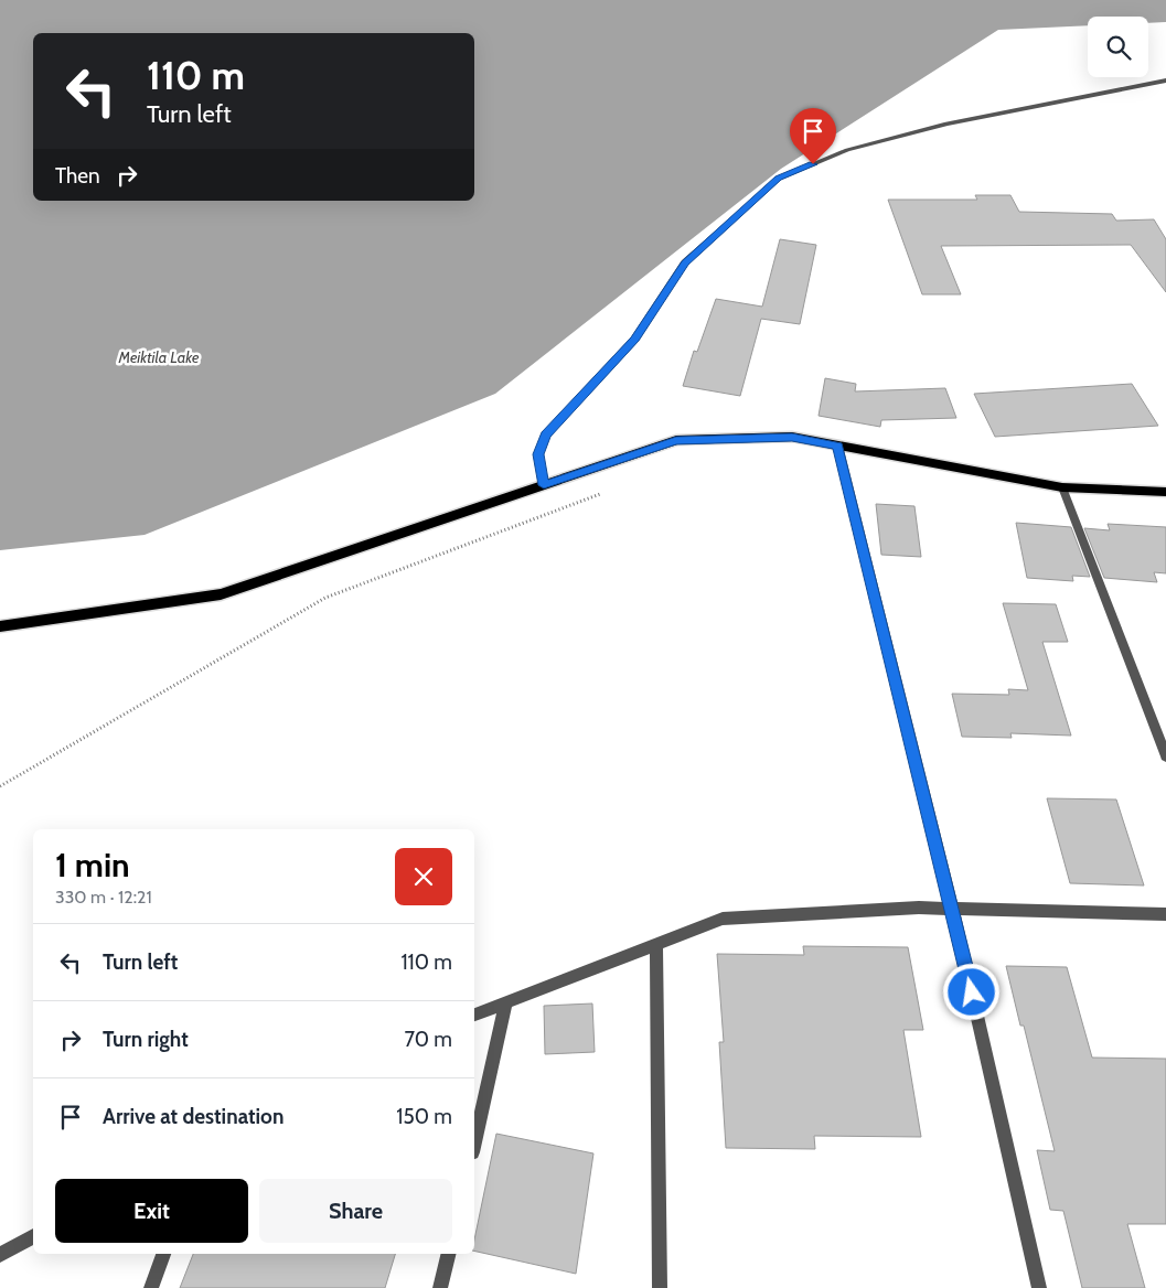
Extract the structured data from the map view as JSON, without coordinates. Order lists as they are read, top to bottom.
{
  "water": ["Meiktila Lake"],
  "page": {
    "turn": ["110 m", "Turn left"],
    "then": "Then",
    "heading": ["1 min", "330 m · 12:21"],
    "list": [
      {
        "name": "Turn left",
        "value": "110 m"
      },
      {
        "name": "Turn right",
        "value": "70 m"
      },
      {
        "name": "Arrive at destination",
        "value": "150 m"
      }
    ],
    "buttons": ["Exit", "Share"]
  }
}
